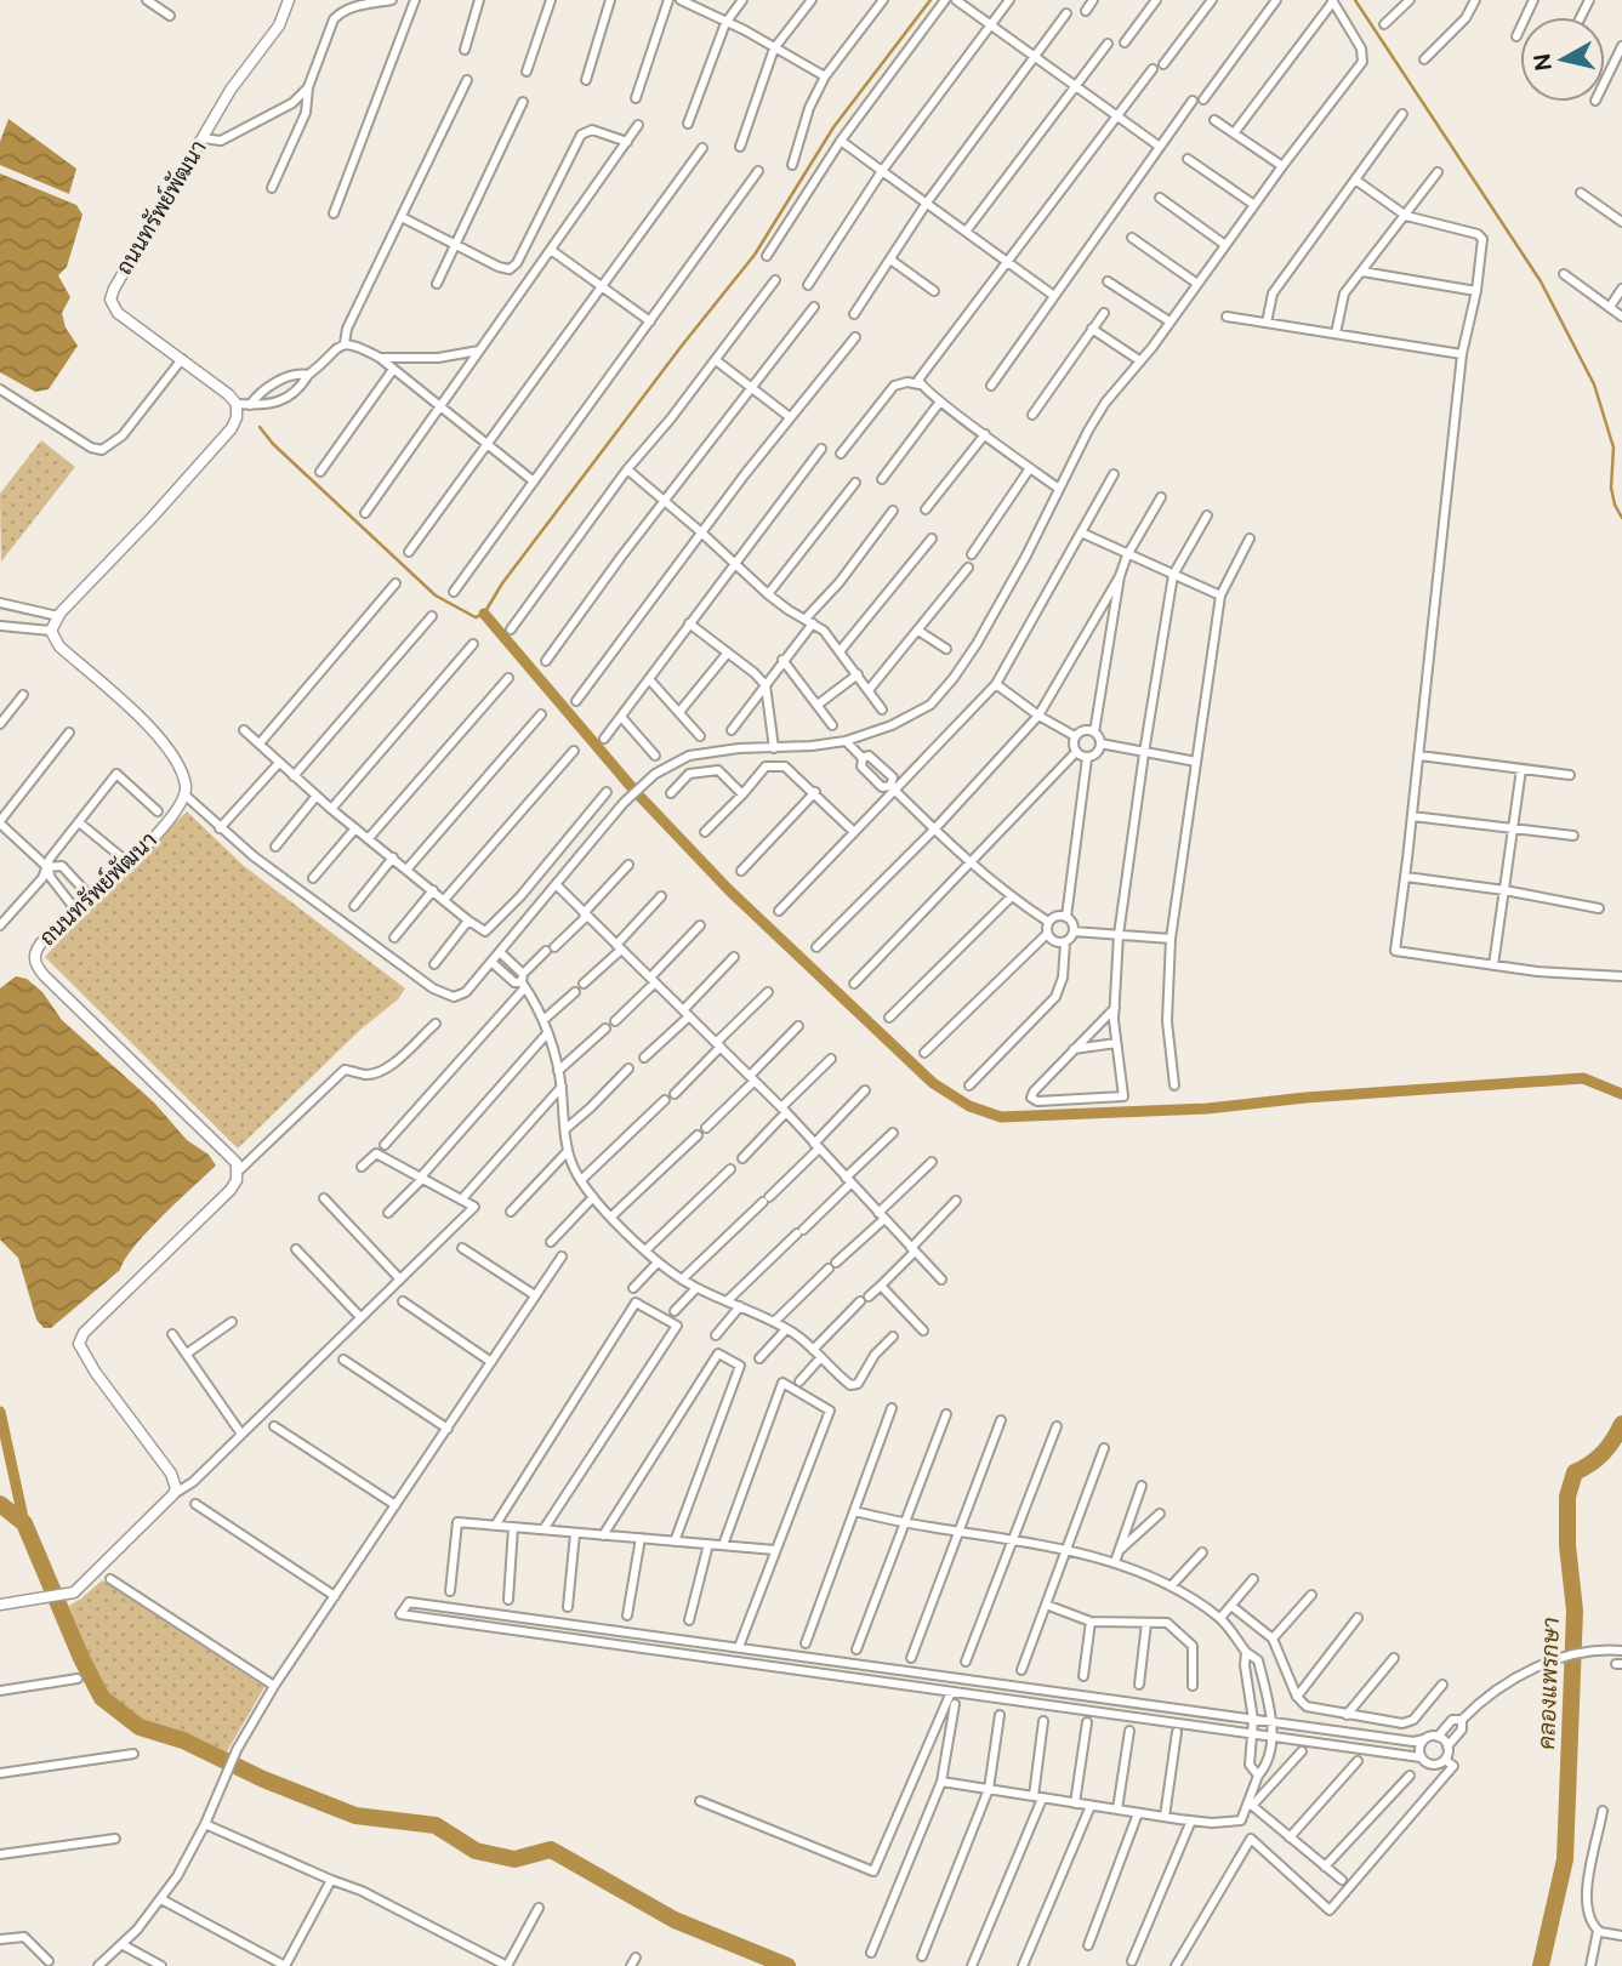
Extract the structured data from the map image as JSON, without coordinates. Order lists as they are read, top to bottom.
{
  "streets": {
    "street": ["ถนนทรัพย์พัฒนา"]
  },
  "water": ["คลองแพรกษา"],
  "north": "left"
}
